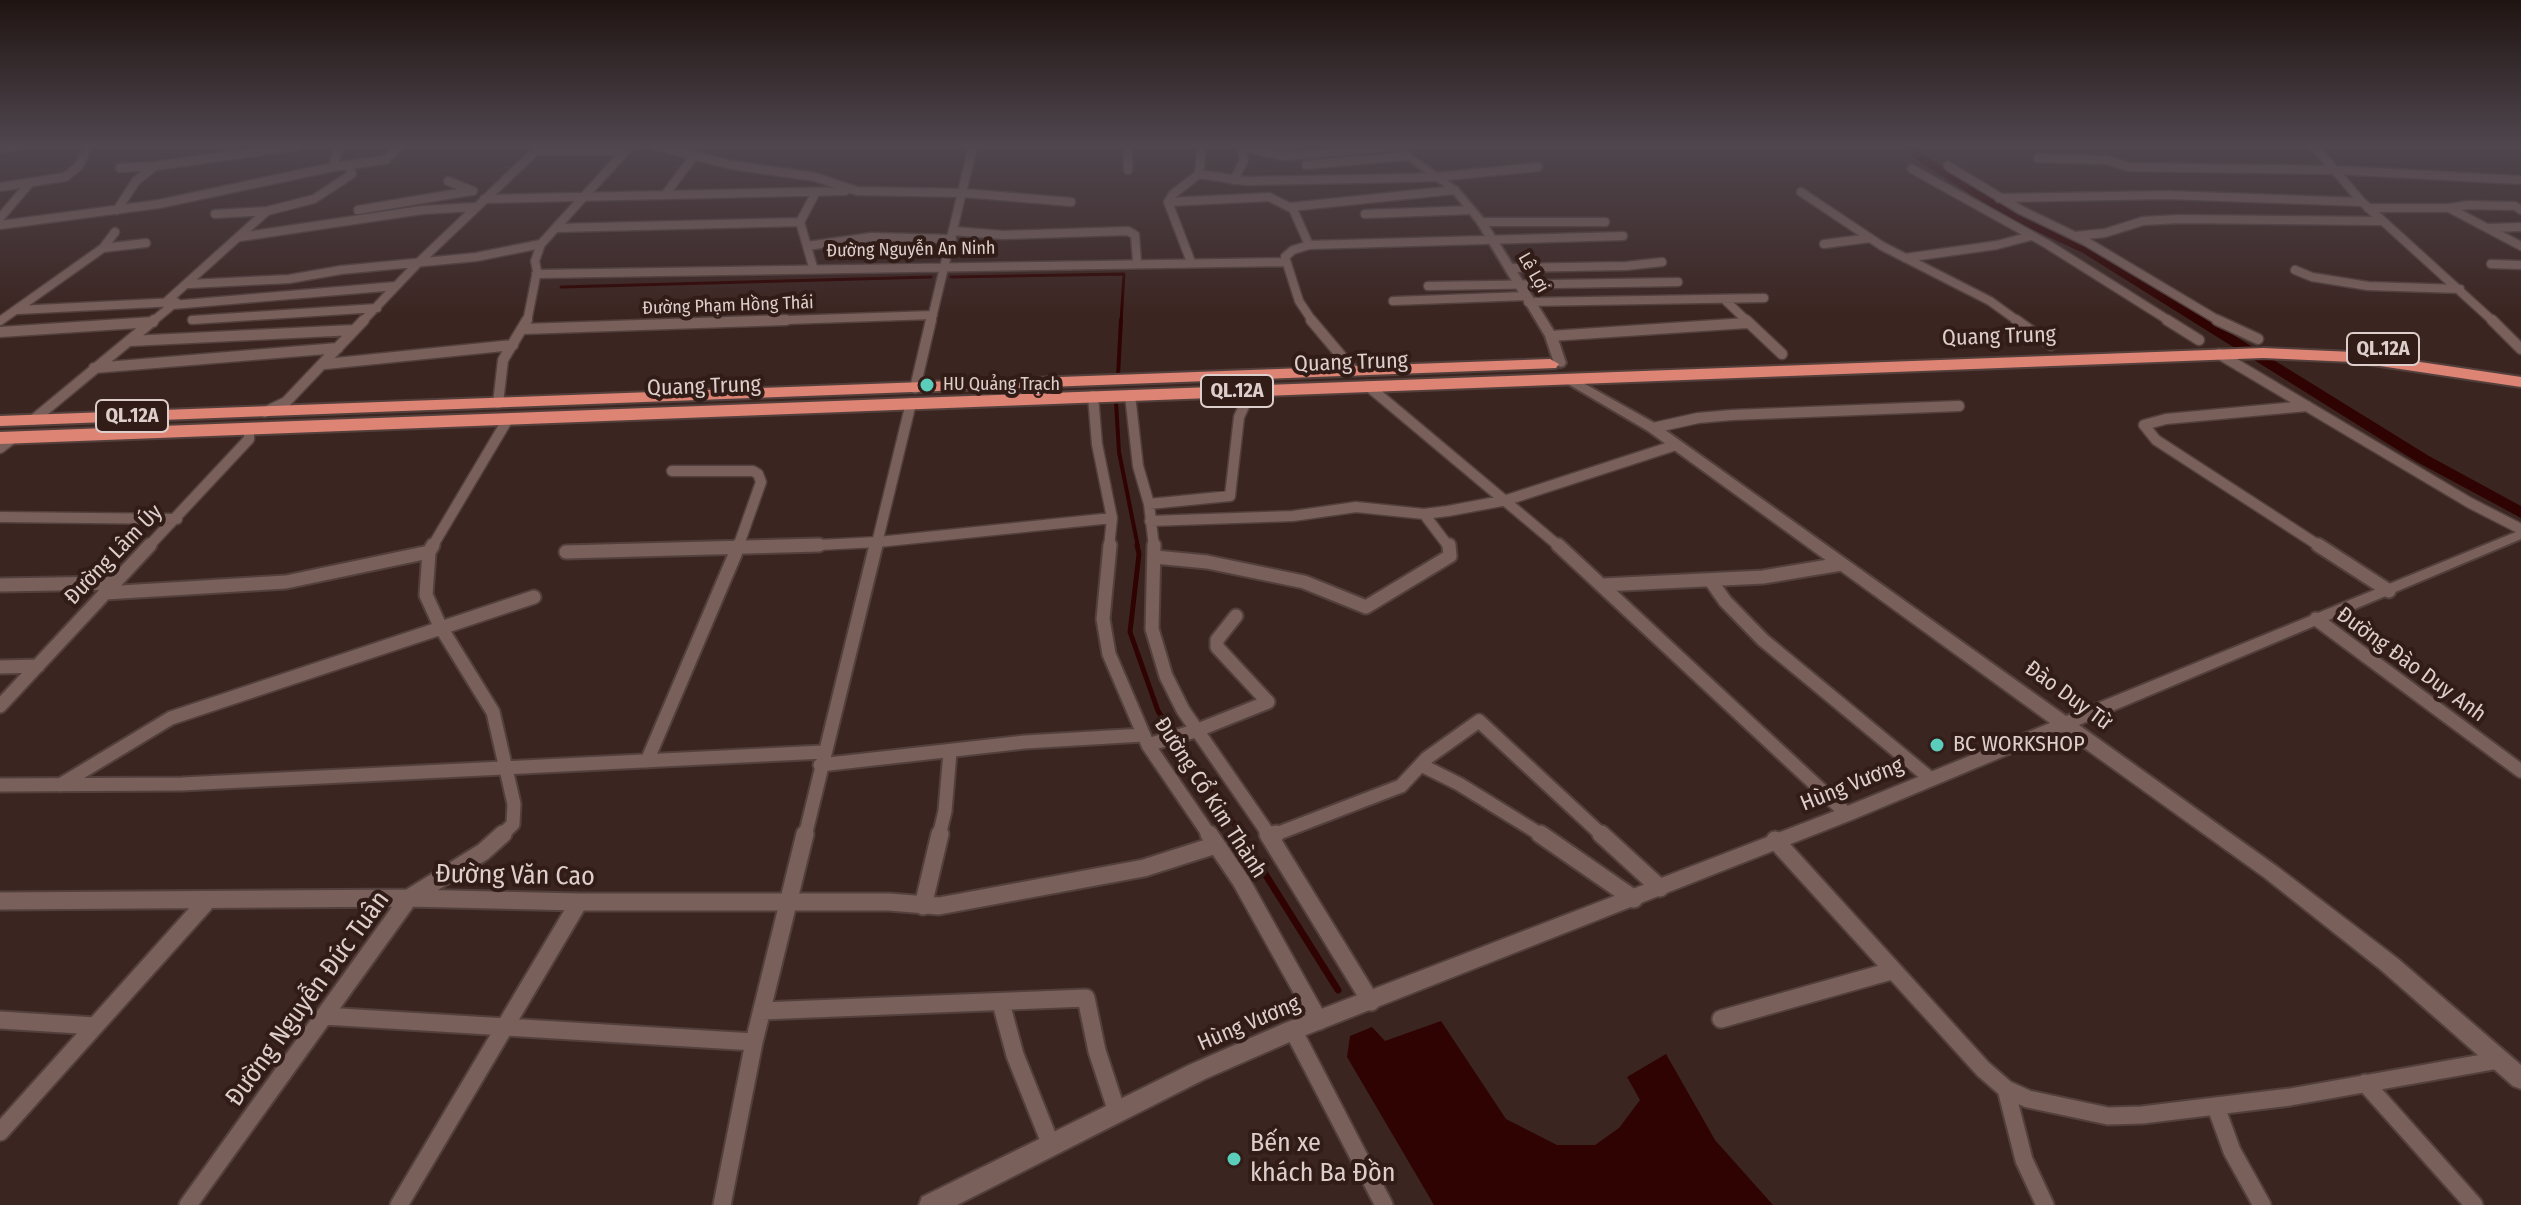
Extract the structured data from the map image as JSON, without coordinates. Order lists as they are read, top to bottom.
{
  "streets": {
    "highway": ["Quang Trung", "QL.12A"],
    "street": [
      "Đường Nguyễn An Ninh",
      "Lê Lợi",
      "Đường Phạm Hồng Thái",
      "Đường Lâm Úy",
      "Đường Đào Duy Anh",
      "Đào Duy Từ",
      "Hùng Vương",
      "Đường Cổ Kim Thành",
      "Đường Văn Cao",
      "Đường Nguyễn Đức Tuân"
    ]
  },
  "crossings": [
    ["Lê Lợi", "Quang Trung"],
    ["Lê Lợi", "Đào Duy Từ"],
    ["Quang Trung", "QL.12A"],
    ["Quang Trung", "Đường Lâm Úy"],
    ["Quang Trung", "Đào Duy Từ"],
    ["Quang Trung", "Đường Cổ Kim Thành"],
    ["Quang Trung", "Đường Nguyễn Đức Tuân"],
    ["Đường Đào Duy Anh", "Hùng Vương"],
    ["Đào Duy Từ", "Hùng Vương"],
    ["Hùng Vương", "Đường Cổ Kim Thành"],
    ["Đường Cổ Kim Thành", "Đường Văn Cao"],
    ["Đường Văn Cao", "Đường Nguyễn Đức Tuân"]
  ],
  "places": ["HU Quảng Trạch", "BC WORKSHOP", "Bến xe khách Ba Đồn"]
}
